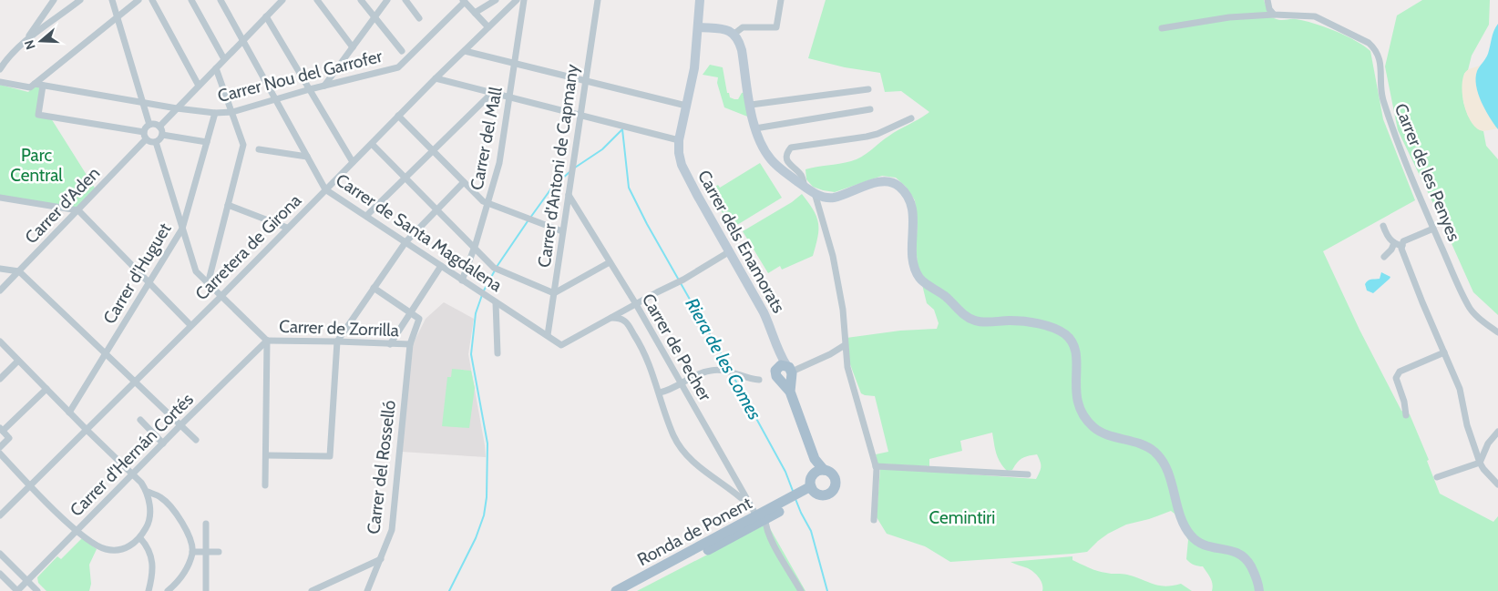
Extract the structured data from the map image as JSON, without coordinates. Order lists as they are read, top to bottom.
{
  "streets": {
    "main road": ["Carrer dels Enamorats", "Ronda de Ponent"],
    "street": [
      "Carrer Nou del Garrofer",
      "Carrer del Mall",
      "Carrer d'Antoni de Capmany",
      "Carrer de les Penyes",
      "Carrer d'Aden",
      "Carrer de Santa Magdalena",
      "Carretera de Girona",
      "Carrer d'Huguet",
      "Carrer de Zorrilla",
      "Carrer de Pecher",
      "Carrer d'Hernán Cortés",
      "Carrer del Rosselló"
    ]
  },
  "crossings": [
    ["Carrer Nou del Garrofer", "Carrer de Santa Magdalena"],
    ["Carrer Nou del Garrofer", "Carrer d'Huguet"],
    ["Carrer del Mall", "Carrer de Santa Magdalena"],
    ["Carrer d'Antoni de Capmany", "Carrer de Santa Magdalena"],
    ["Carrer d'Antoni de Capmany", "Carrer de Pecher"],
    ["Carrer de Santa Magdalena", "Carretera de Girona"],
    ["Carrer de Zorrilla", "Carrer d'Hernán Cortés"],
    ["Carrer de Zorrilla", "Carrer del Rosselló"],
    ["Carrer de Pecher", "Ronda de Ponent"]
  ],
  "water": ["Riera de les Comes"],
  "parks": ["Parc Central", "Cemintiri"],
  "north": "left"
}
